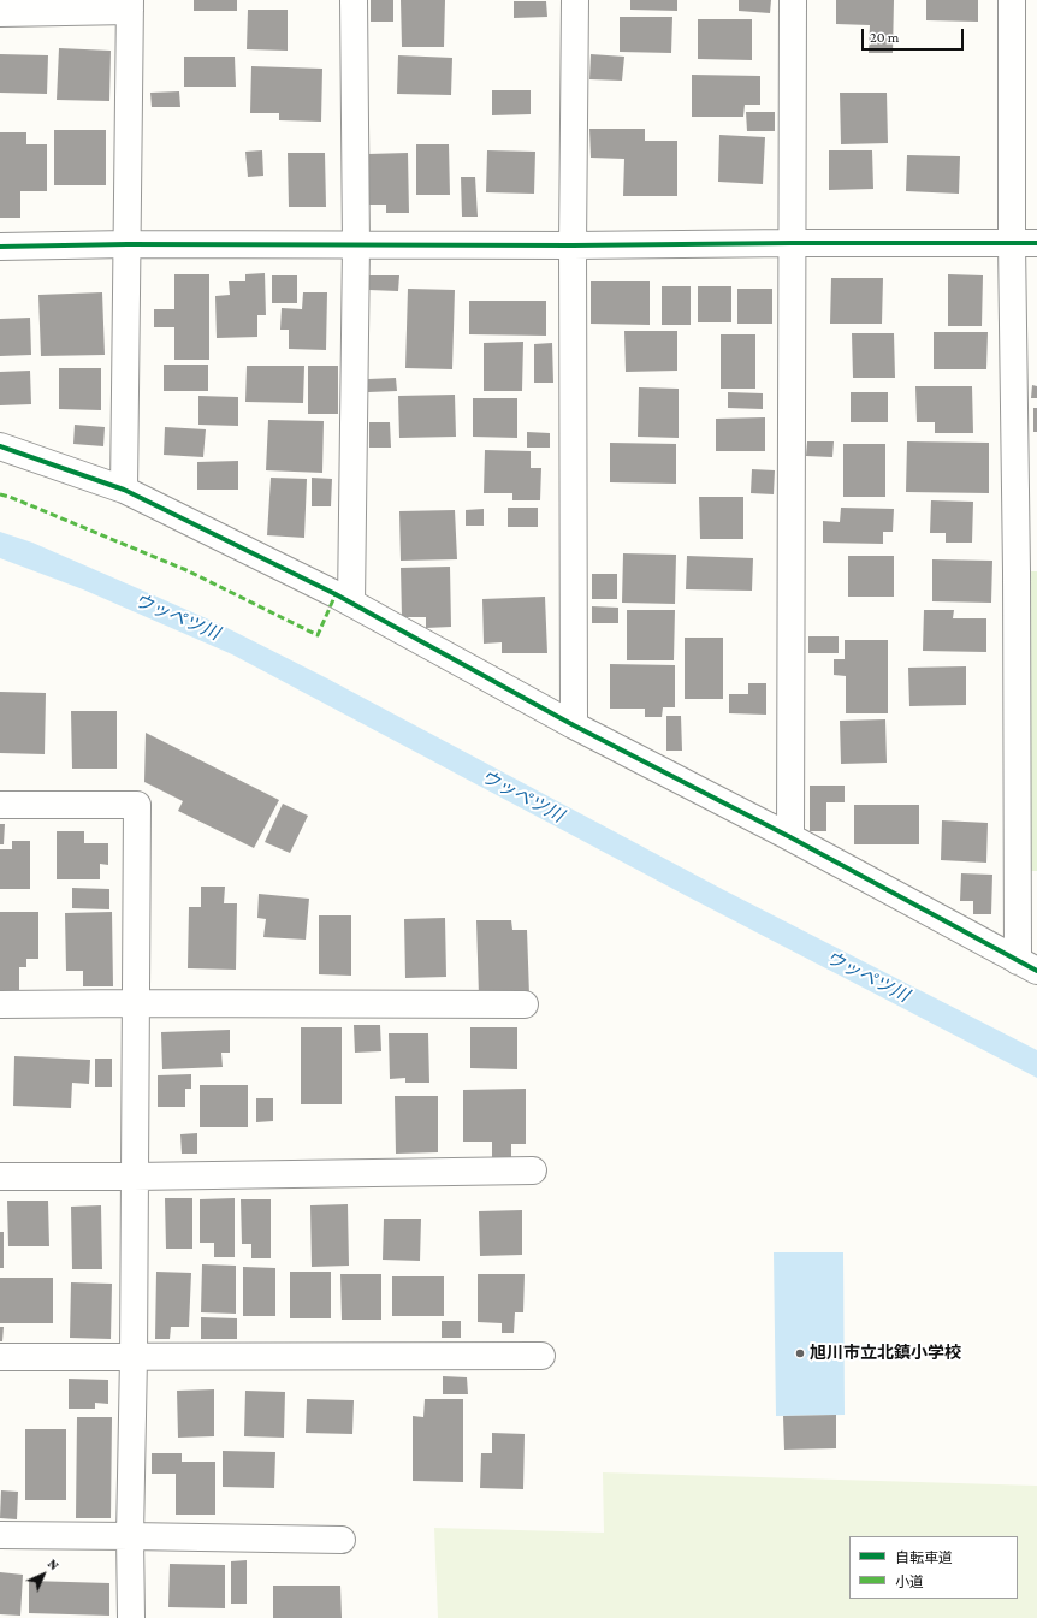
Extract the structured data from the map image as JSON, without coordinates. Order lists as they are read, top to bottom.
{
  "water": ["ウッペツ川"],
  "places": ["旭川市立北鎮小学校"],
  "legend": ["自転車道", "小道"],
  "scale_bar": "20 m",
  "north": "top right"
}
